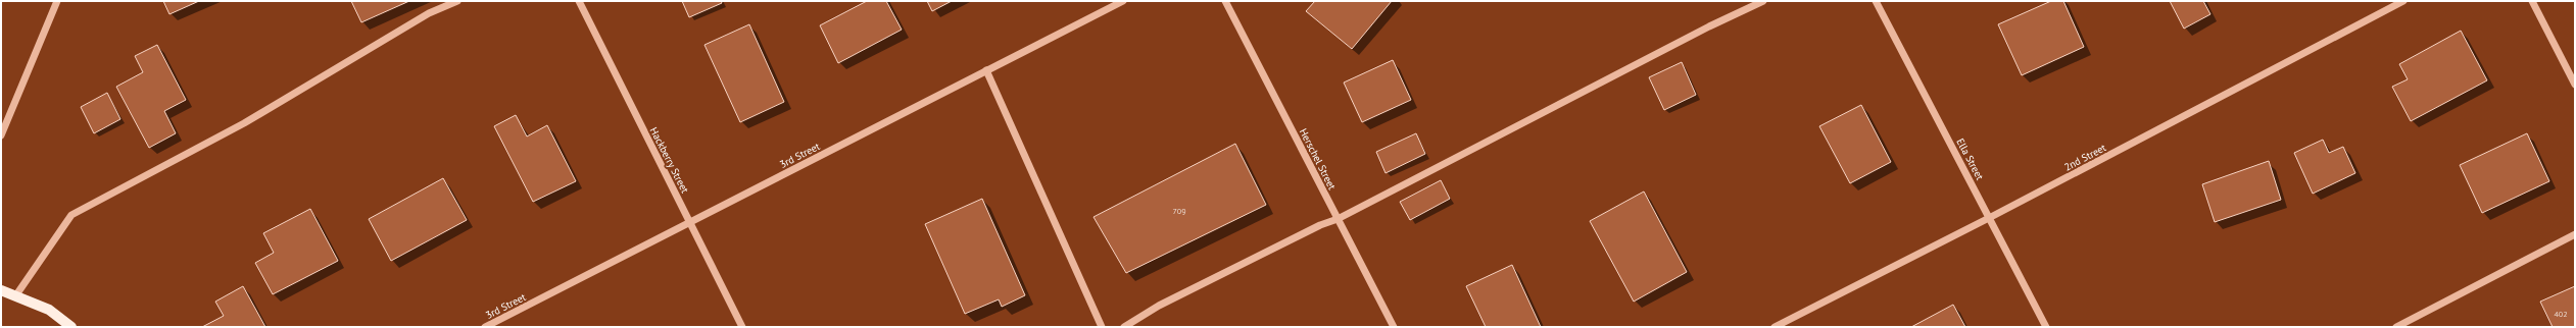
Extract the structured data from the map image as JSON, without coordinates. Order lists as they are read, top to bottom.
{
  "streets": {
    "street": [
      "3rd Street",
      "2nd Street",
      "Herschel Street",
      "Ella Street",
      "Hackberry Street"
    ]
  },
  "crossings": [
    ["3rd Street", "Hackberry Street"],
    ["2nd Street", "Ella Street"]
  ],
  "house_numbers": ["709", "402"]
}
